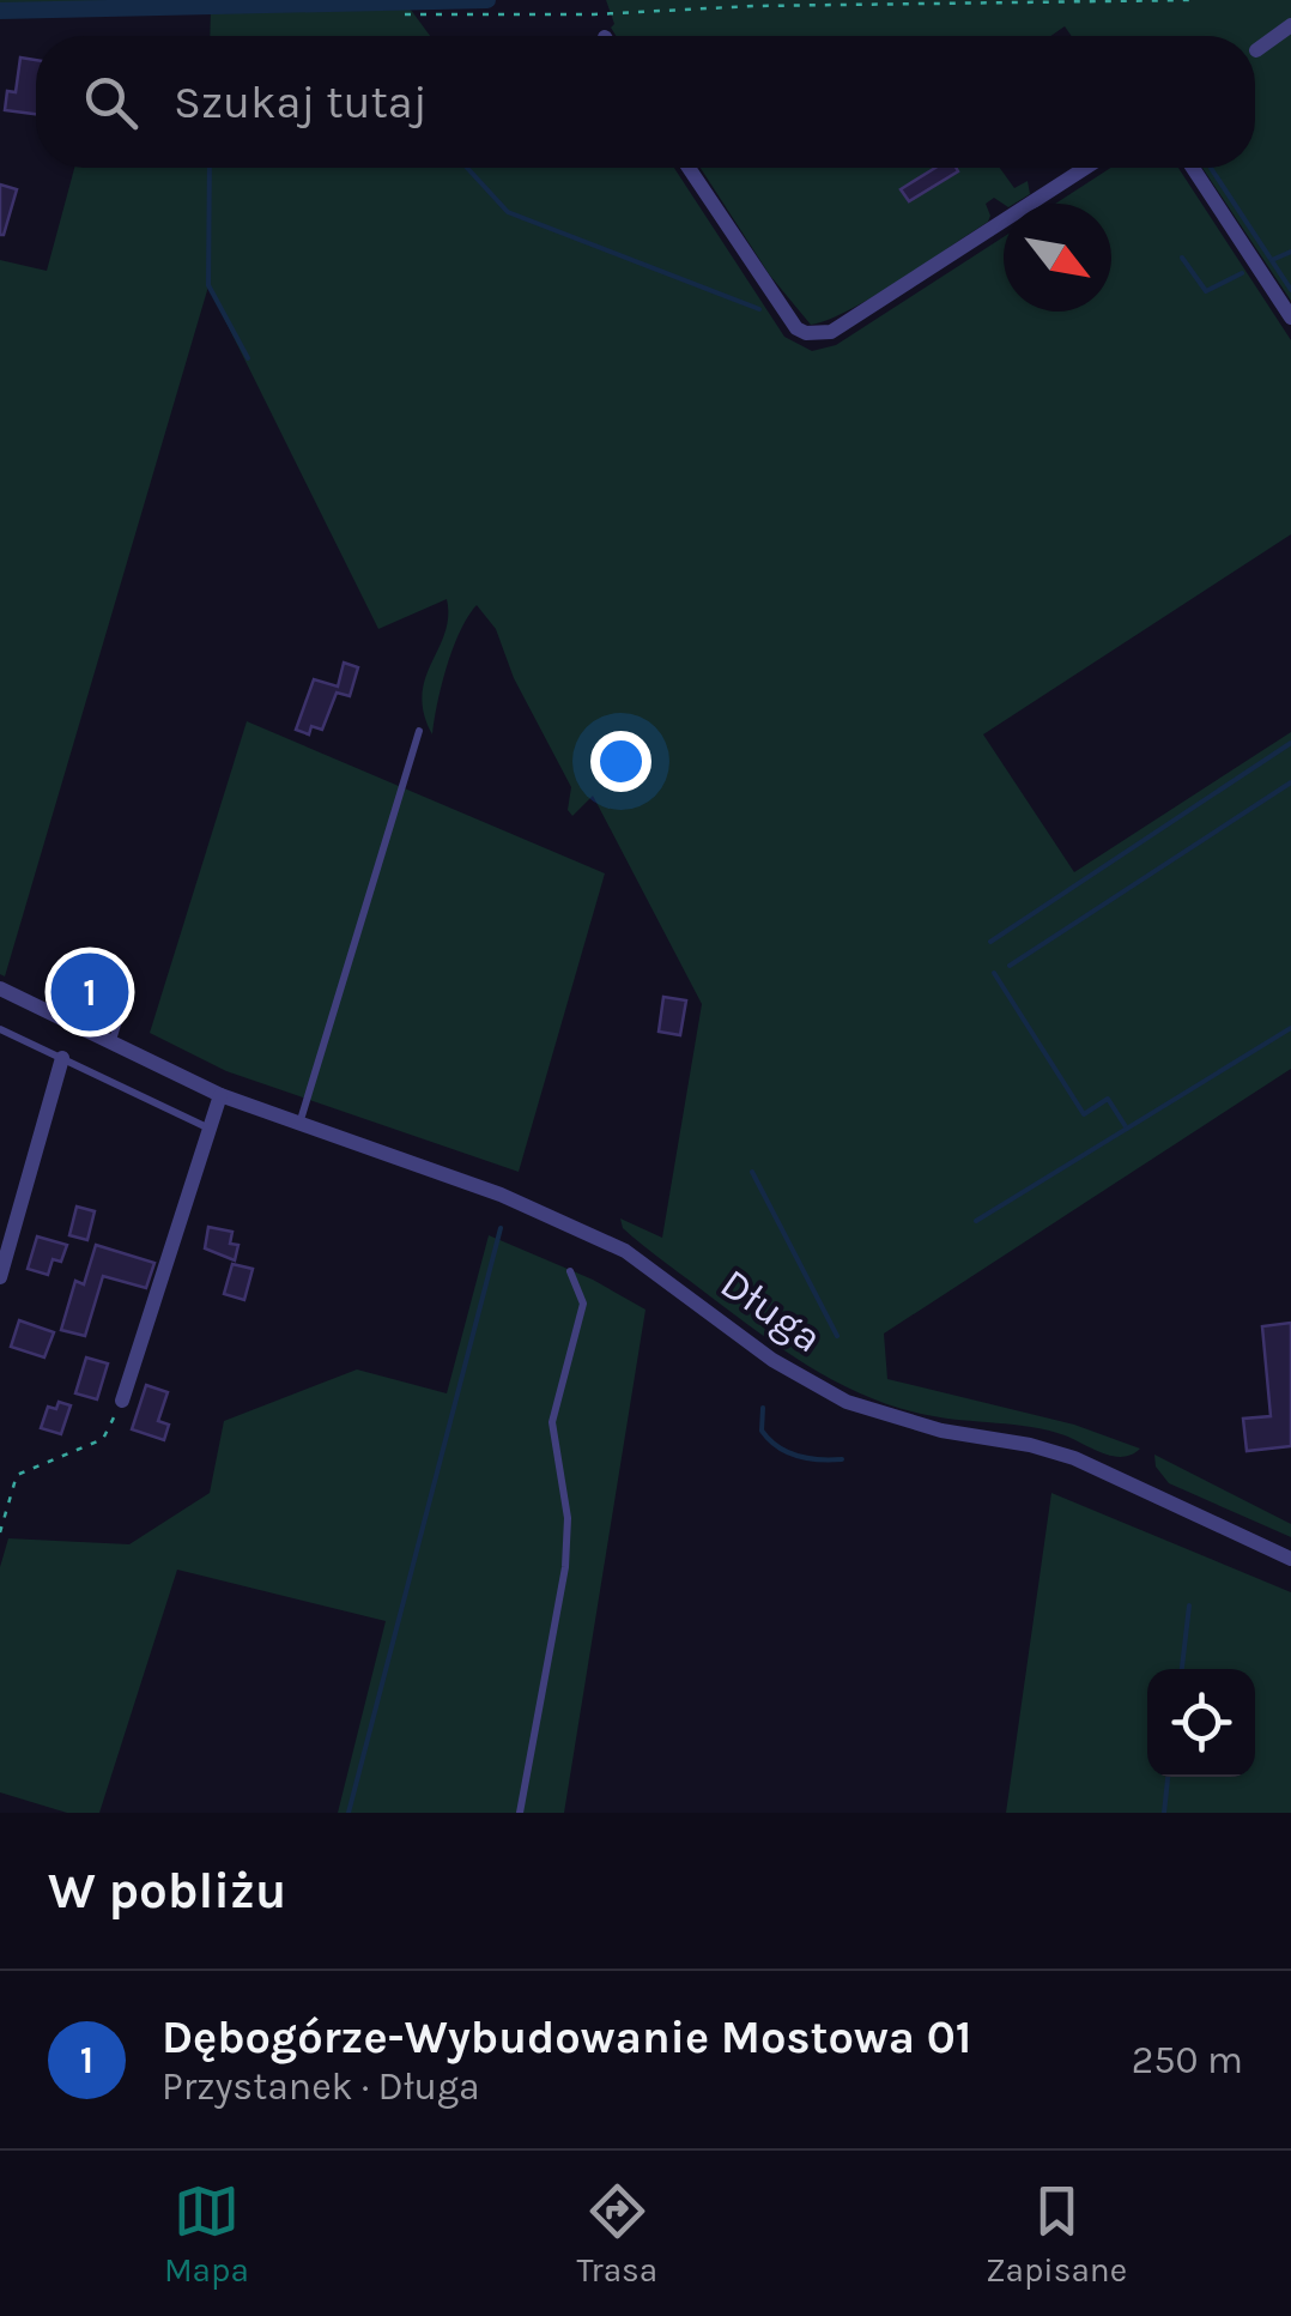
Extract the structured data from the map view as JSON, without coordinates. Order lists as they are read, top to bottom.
{
  "streets": {
    "street": ["Długa"]
  },
  "north": "bottom right",
  "page": {
    "search": "Szukaj tutaj",
    "pins": "1",
    "heading": "W pobliżu",
    "list": [
      {
        "mark": "1",
        "name": "Dębogórze-Wybudowanie Mostowa 01",
        "note": "Przystanek · Długa",
        "value": "250 m"
      }
    ],
    "nav": ["Mapa", "Trasa", "Zapisane"]
  }
}
